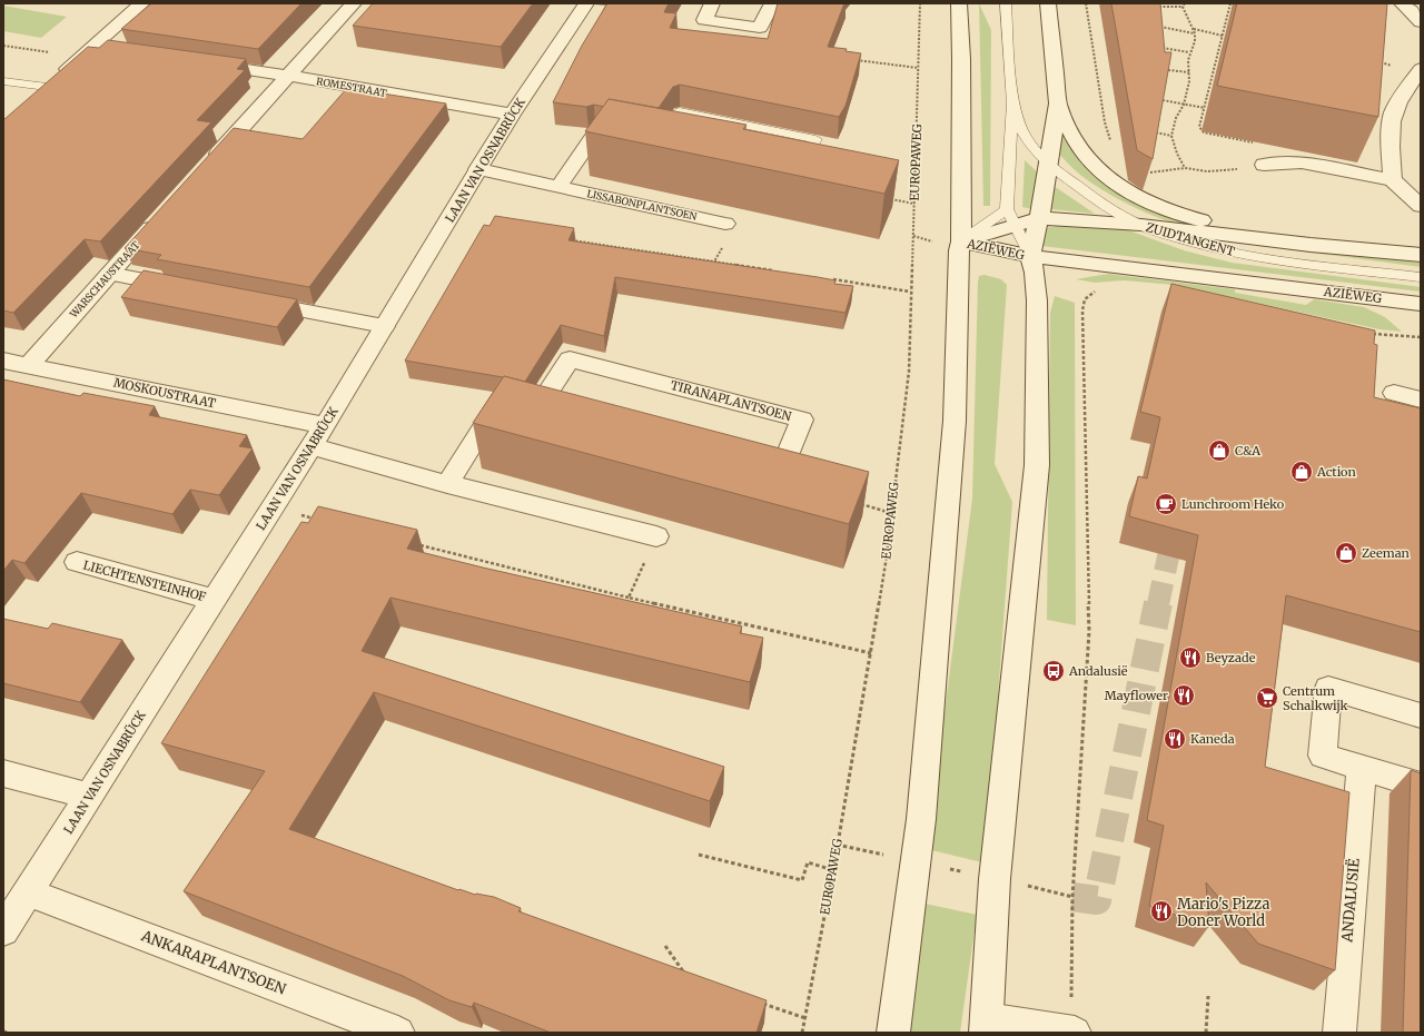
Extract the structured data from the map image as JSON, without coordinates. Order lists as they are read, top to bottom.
{
  "streets": {
    "street": [
      "ROMESTRAAT",
      "LAAN VAN OSNABRÜCK",
      "LISSABONPLANTSOEN",
      "AZIËWEG",
      "WARSCHAUSTRAAT",
      "MOSKOUSTRAAT",
      "TIRANAPLANTSOEN",
      "LIECHTENSTEINHOF",
      "ANDALUSIË",
      "ANKARAPLANTSOEN"
    ],
    "lane": ["ZUIDTANGENT"],
    "path": ["EUROPAWEG"]
  },
  "crossings": [
    ["ROMESTRAAT", "LAAN VAN OSNABRÜCK"],
    ["LAAN VAN OSNABRÜCK", "LISSABONPLANTSOEN"],
    ["LAAN VAN OSNABRÜCK", "MOSKOUSTRAAT"],
    ["LAAN VAN OSNABRÜCK", "LIECHTENSTEINHOF"],
    ["LAAN VAN OSNABRÜCK", "ANKARAPLANTSOEN"],
    ["ZUIDTANGENT", "AZIËWEG"],
    ["WARSCHAUSTRAAT", "MOSKOUSTRAAT"]
  ],
  "places": {
    "shop": ["C&A", "Action", "Zeeman"],
    "cafe": ["Lunchroom Heko"],
    "restaurant": [
      "Beyzade",
      "Mayflower",
      "Kaneda",
      "Mario's Pizza Doner World"
    ],
    "bus stop": ["Andalusië"],
    "supermarket": ["Centrum Schalkwijk"]
  }
}
